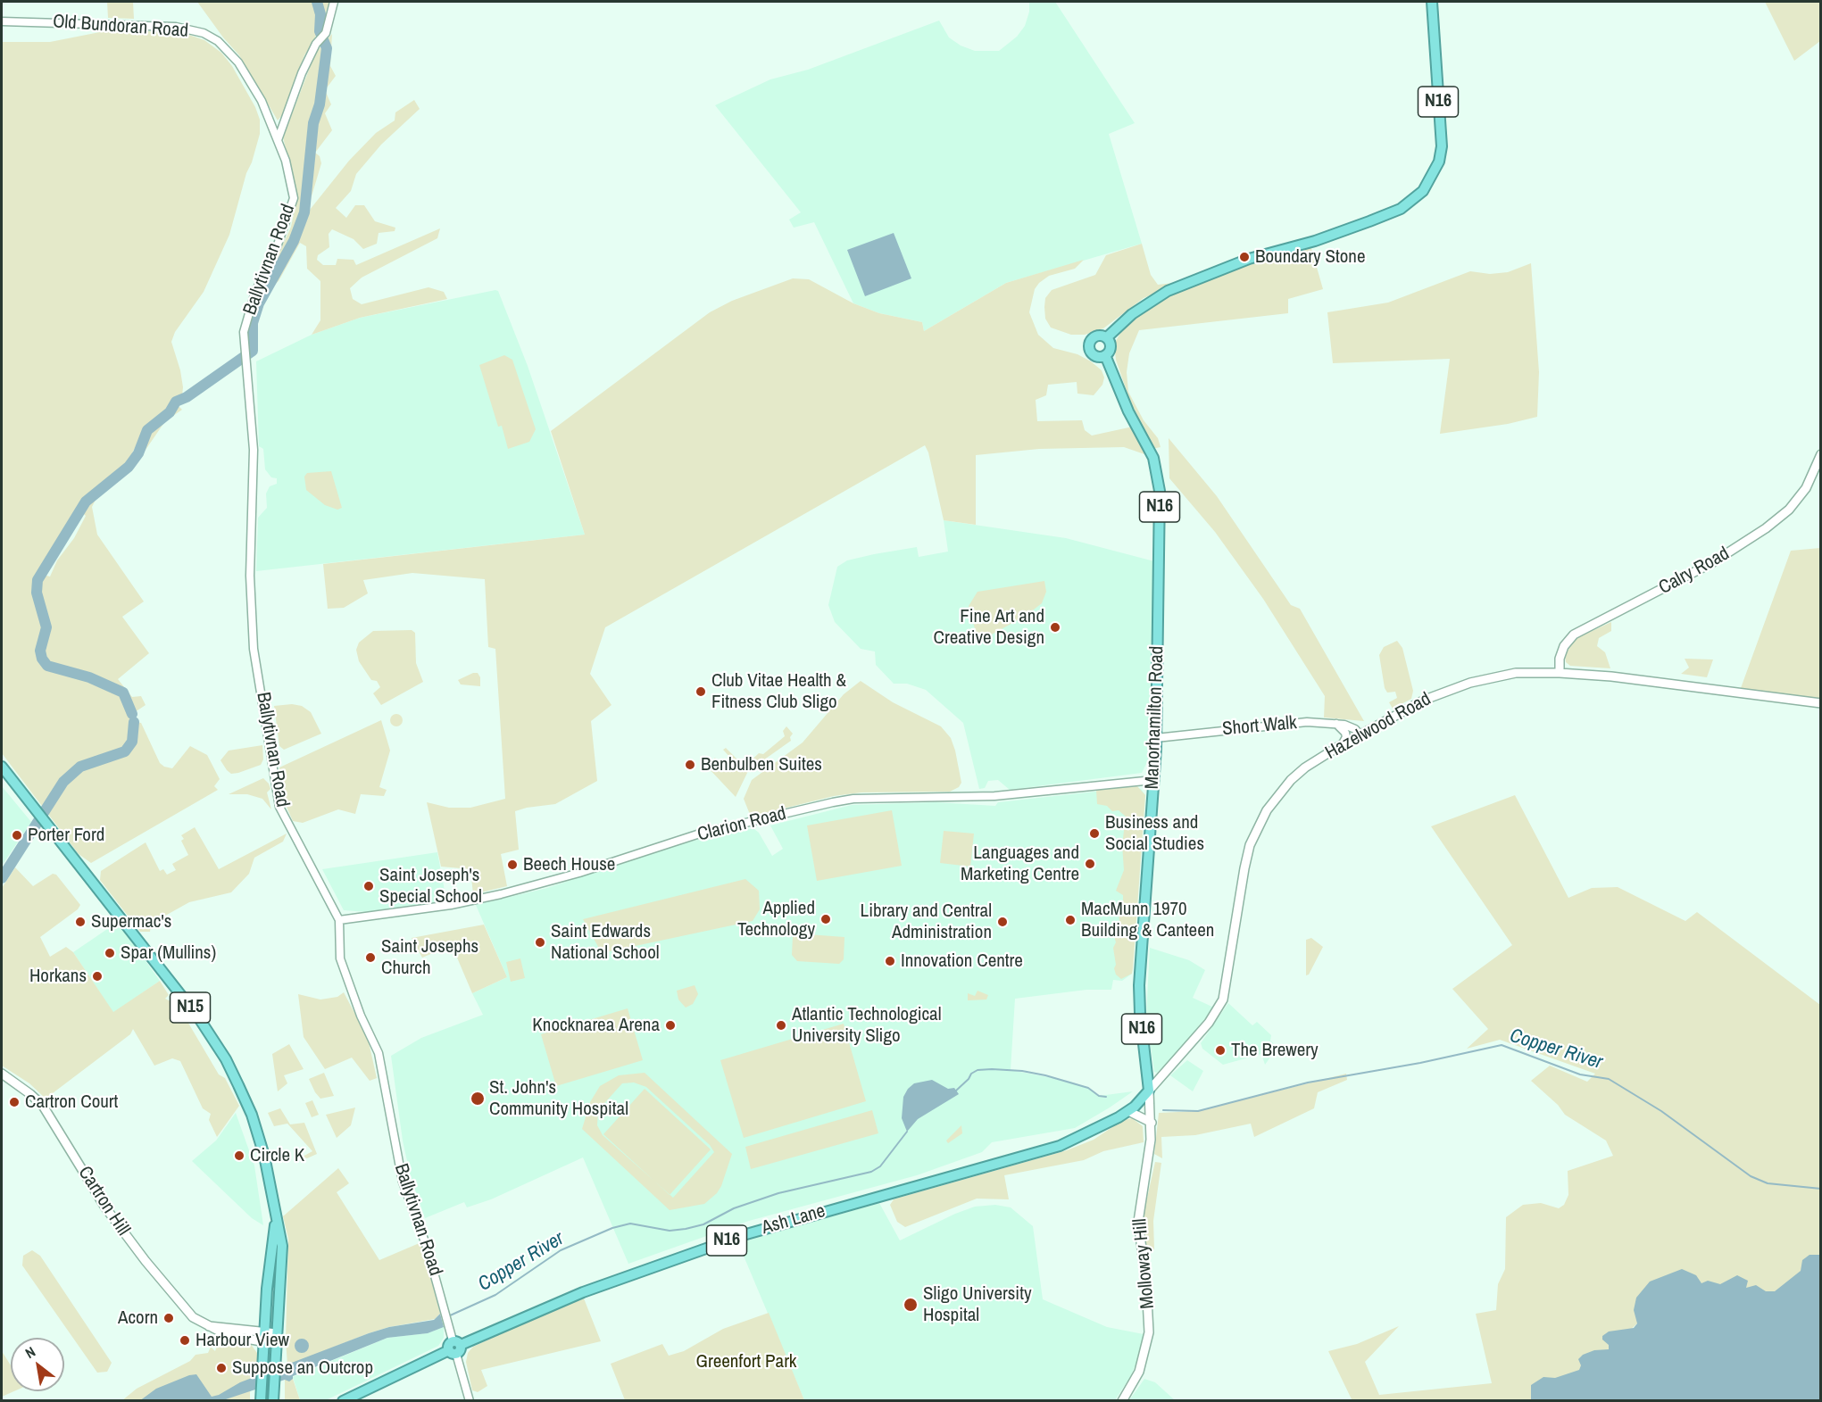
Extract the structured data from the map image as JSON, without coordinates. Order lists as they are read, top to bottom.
{
  "streets": {
    "highway": [
      "N16",
      "Manorhamilton Road",
      "N15",
      "Ash Lane"
    ],
    "main road": [
      "Calry Road",
      "Hazelwood Road",
      "Cartron Hill",
      "Molloway Hill"
    ],
    "street": [
      "Old Bundoran Road",
      "Ballytivnan Road",
      "Short Walk",
      "Clarion Road"
    ]
  },
  "crossings": [
    ["Old Bundoran Road", "Ballytivnan Road"],
    ["N16", "Ballytivnan Road"],
    ["N16", "Manorhamilton Road"],
    ["N16", "Ash Lane"],
    ["Ballytivnan Road", "Clarion Road"],
    ["Ballytivnan Road", "Ash Lane"],
    ["Calry Road", "Hazelwood Road"],
    ["Manorhamilton Road", "Short Walk"],
    ["Manorhamilton Road", "Hazelwood Road"],
    ["Manorhamilton Road", "Clarion Road"],
    ["Manorhamilton Road", "Ash Lane"],
    ["Manorhamilton Road", "Molloway Hill"],
    ["Short Walk", "Hazelwood Road"],
    ["Hazelwood Road", "Ash Lane"],
    ["Hazelwood Road", "Molloway Hill"],
    ["N15", "Cartron Hill"],
    ["Ash Lane", "Molloway Hill"]
  ],
  "water": ["Copper River"],
  "parks": ["Greenfort Park"],
  "places": [
    "Boundary Stone",
    "Fine Art and Creative Design",
    "Club Vitae Health & Fitness Club Sligo",
    "Benbulben Suites",
    "Business and Social Studies",
    "Porter Ford",
    "Languages and Marketing Centre",
    "Beech House",
    "Saint Joseph's Special School",
    "Applied Technology",
    "MacMunn 1970 Building & Canteen",
    "Supermac's",
    "Library and Central Administration",
    "Saint Edwards National School",
    "Spar (Mullins)",
    "Saint Josephs Church",
    "Innovation Centre",
    "Horkans",
    "Knocknarea Arena",
    "Atlantic Technological University Sligo",
    "The Brewery",
    "St. John's Community Hospital",
    "Cartron Court",
    "Circle K",
    "Sligo University Hospital",
    "Acorn",
    "Harbour View",
    "Suppose an Outcrop"
  ],
  "north": "top left"
}
